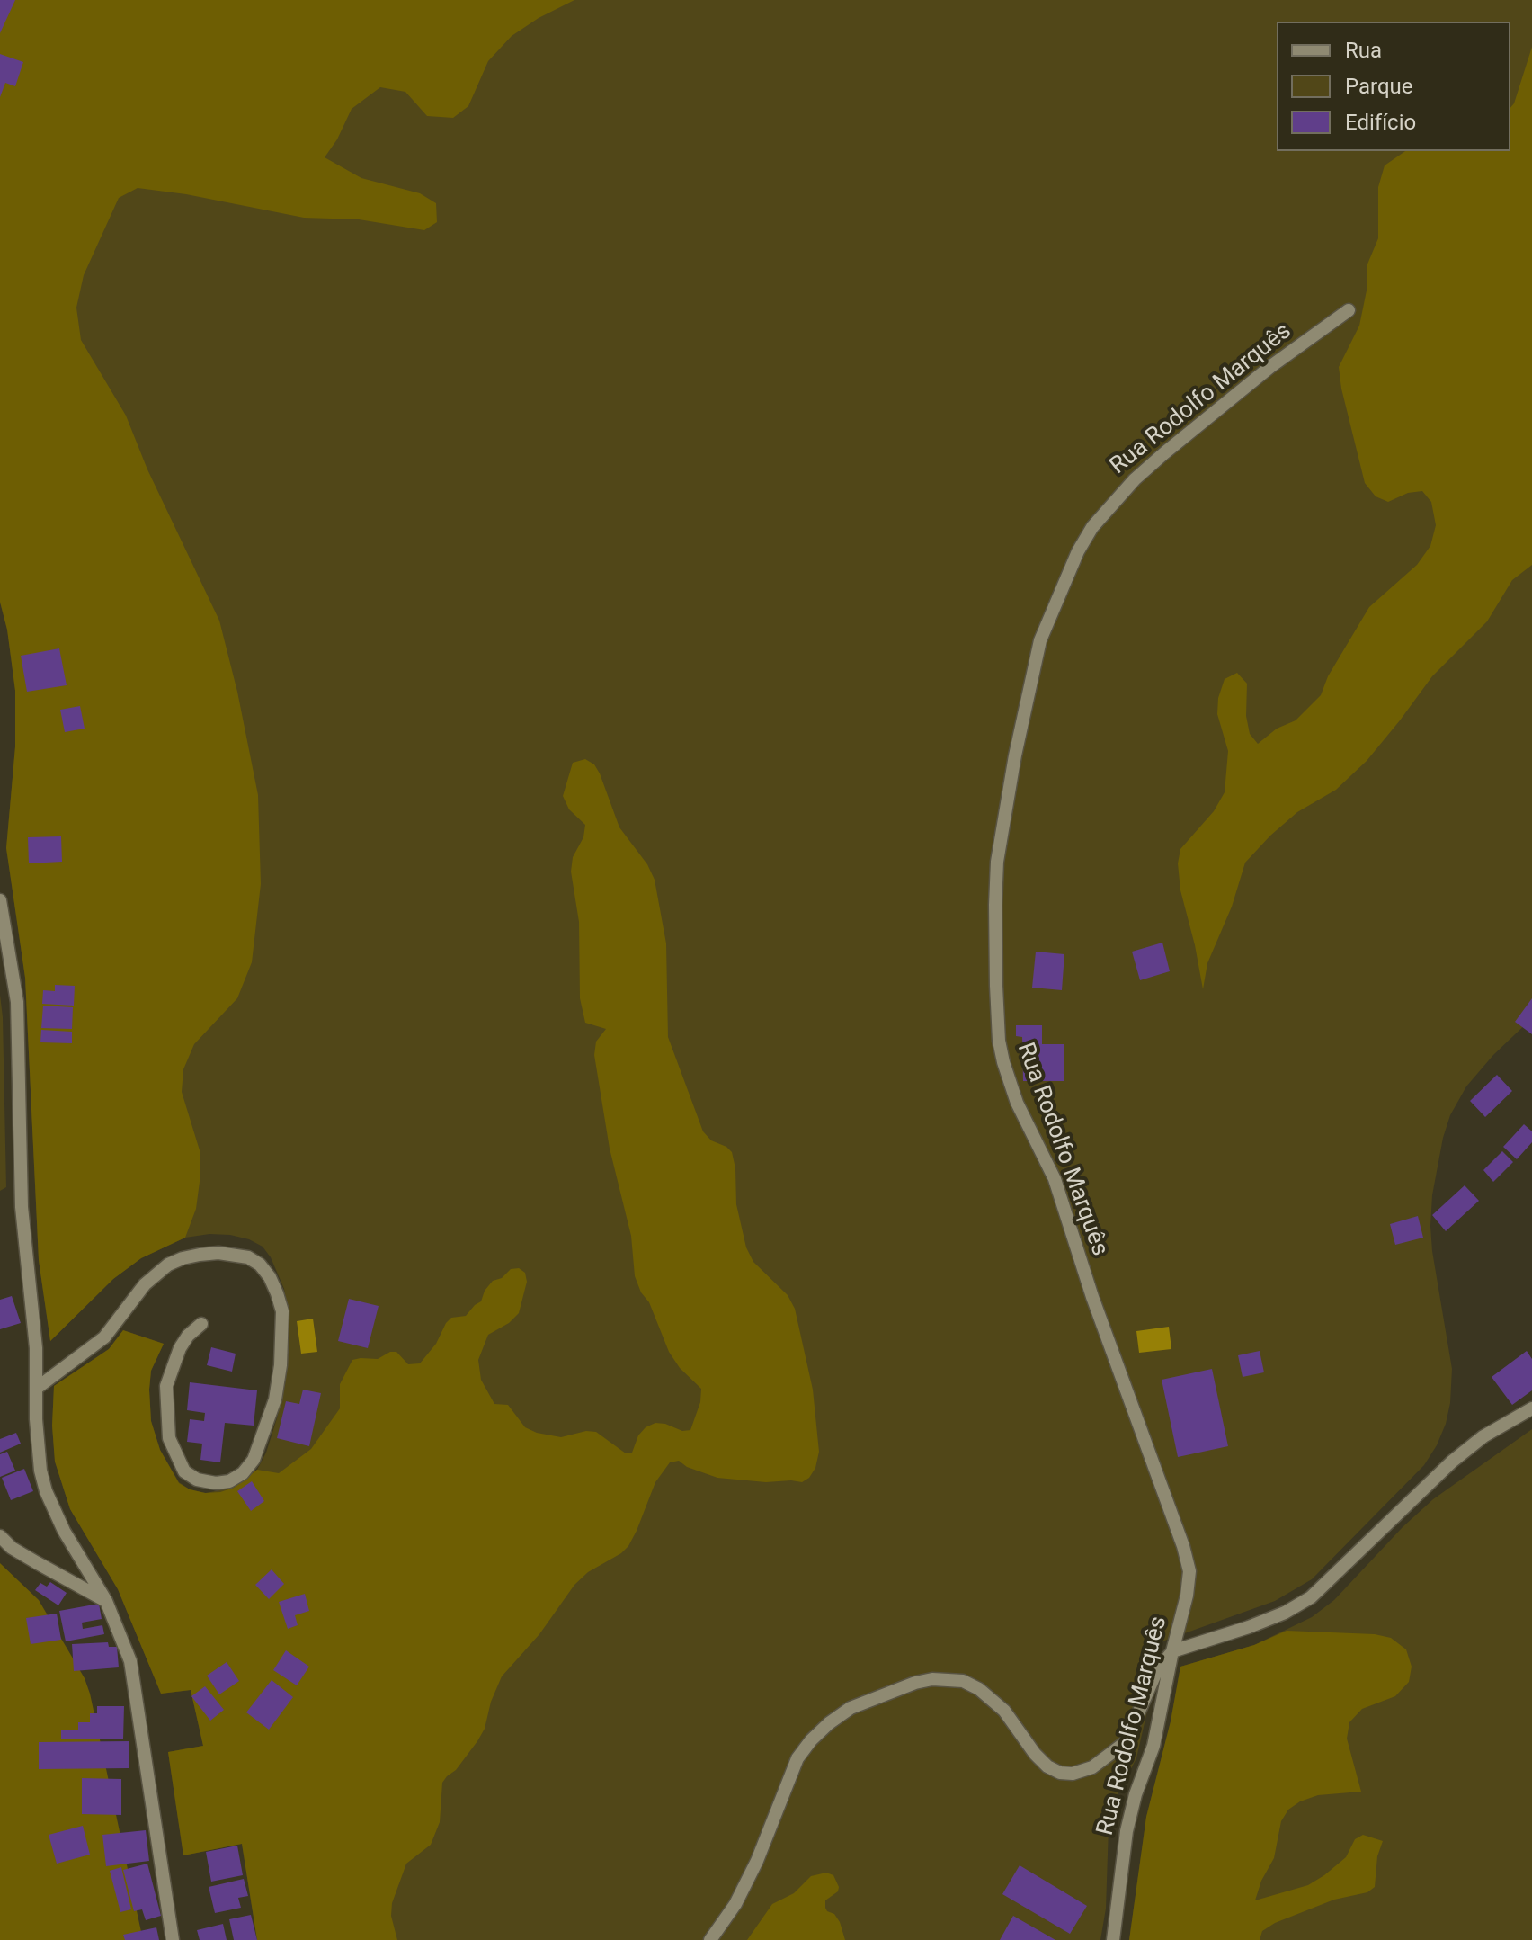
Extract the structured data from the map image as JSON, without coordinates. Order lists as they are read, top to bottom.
{
  "streets": {
    "street": ["Rua Rodolfo Marquês"]
  },
  "legend": ["Rua", "Parque", "Edifício"]
}
